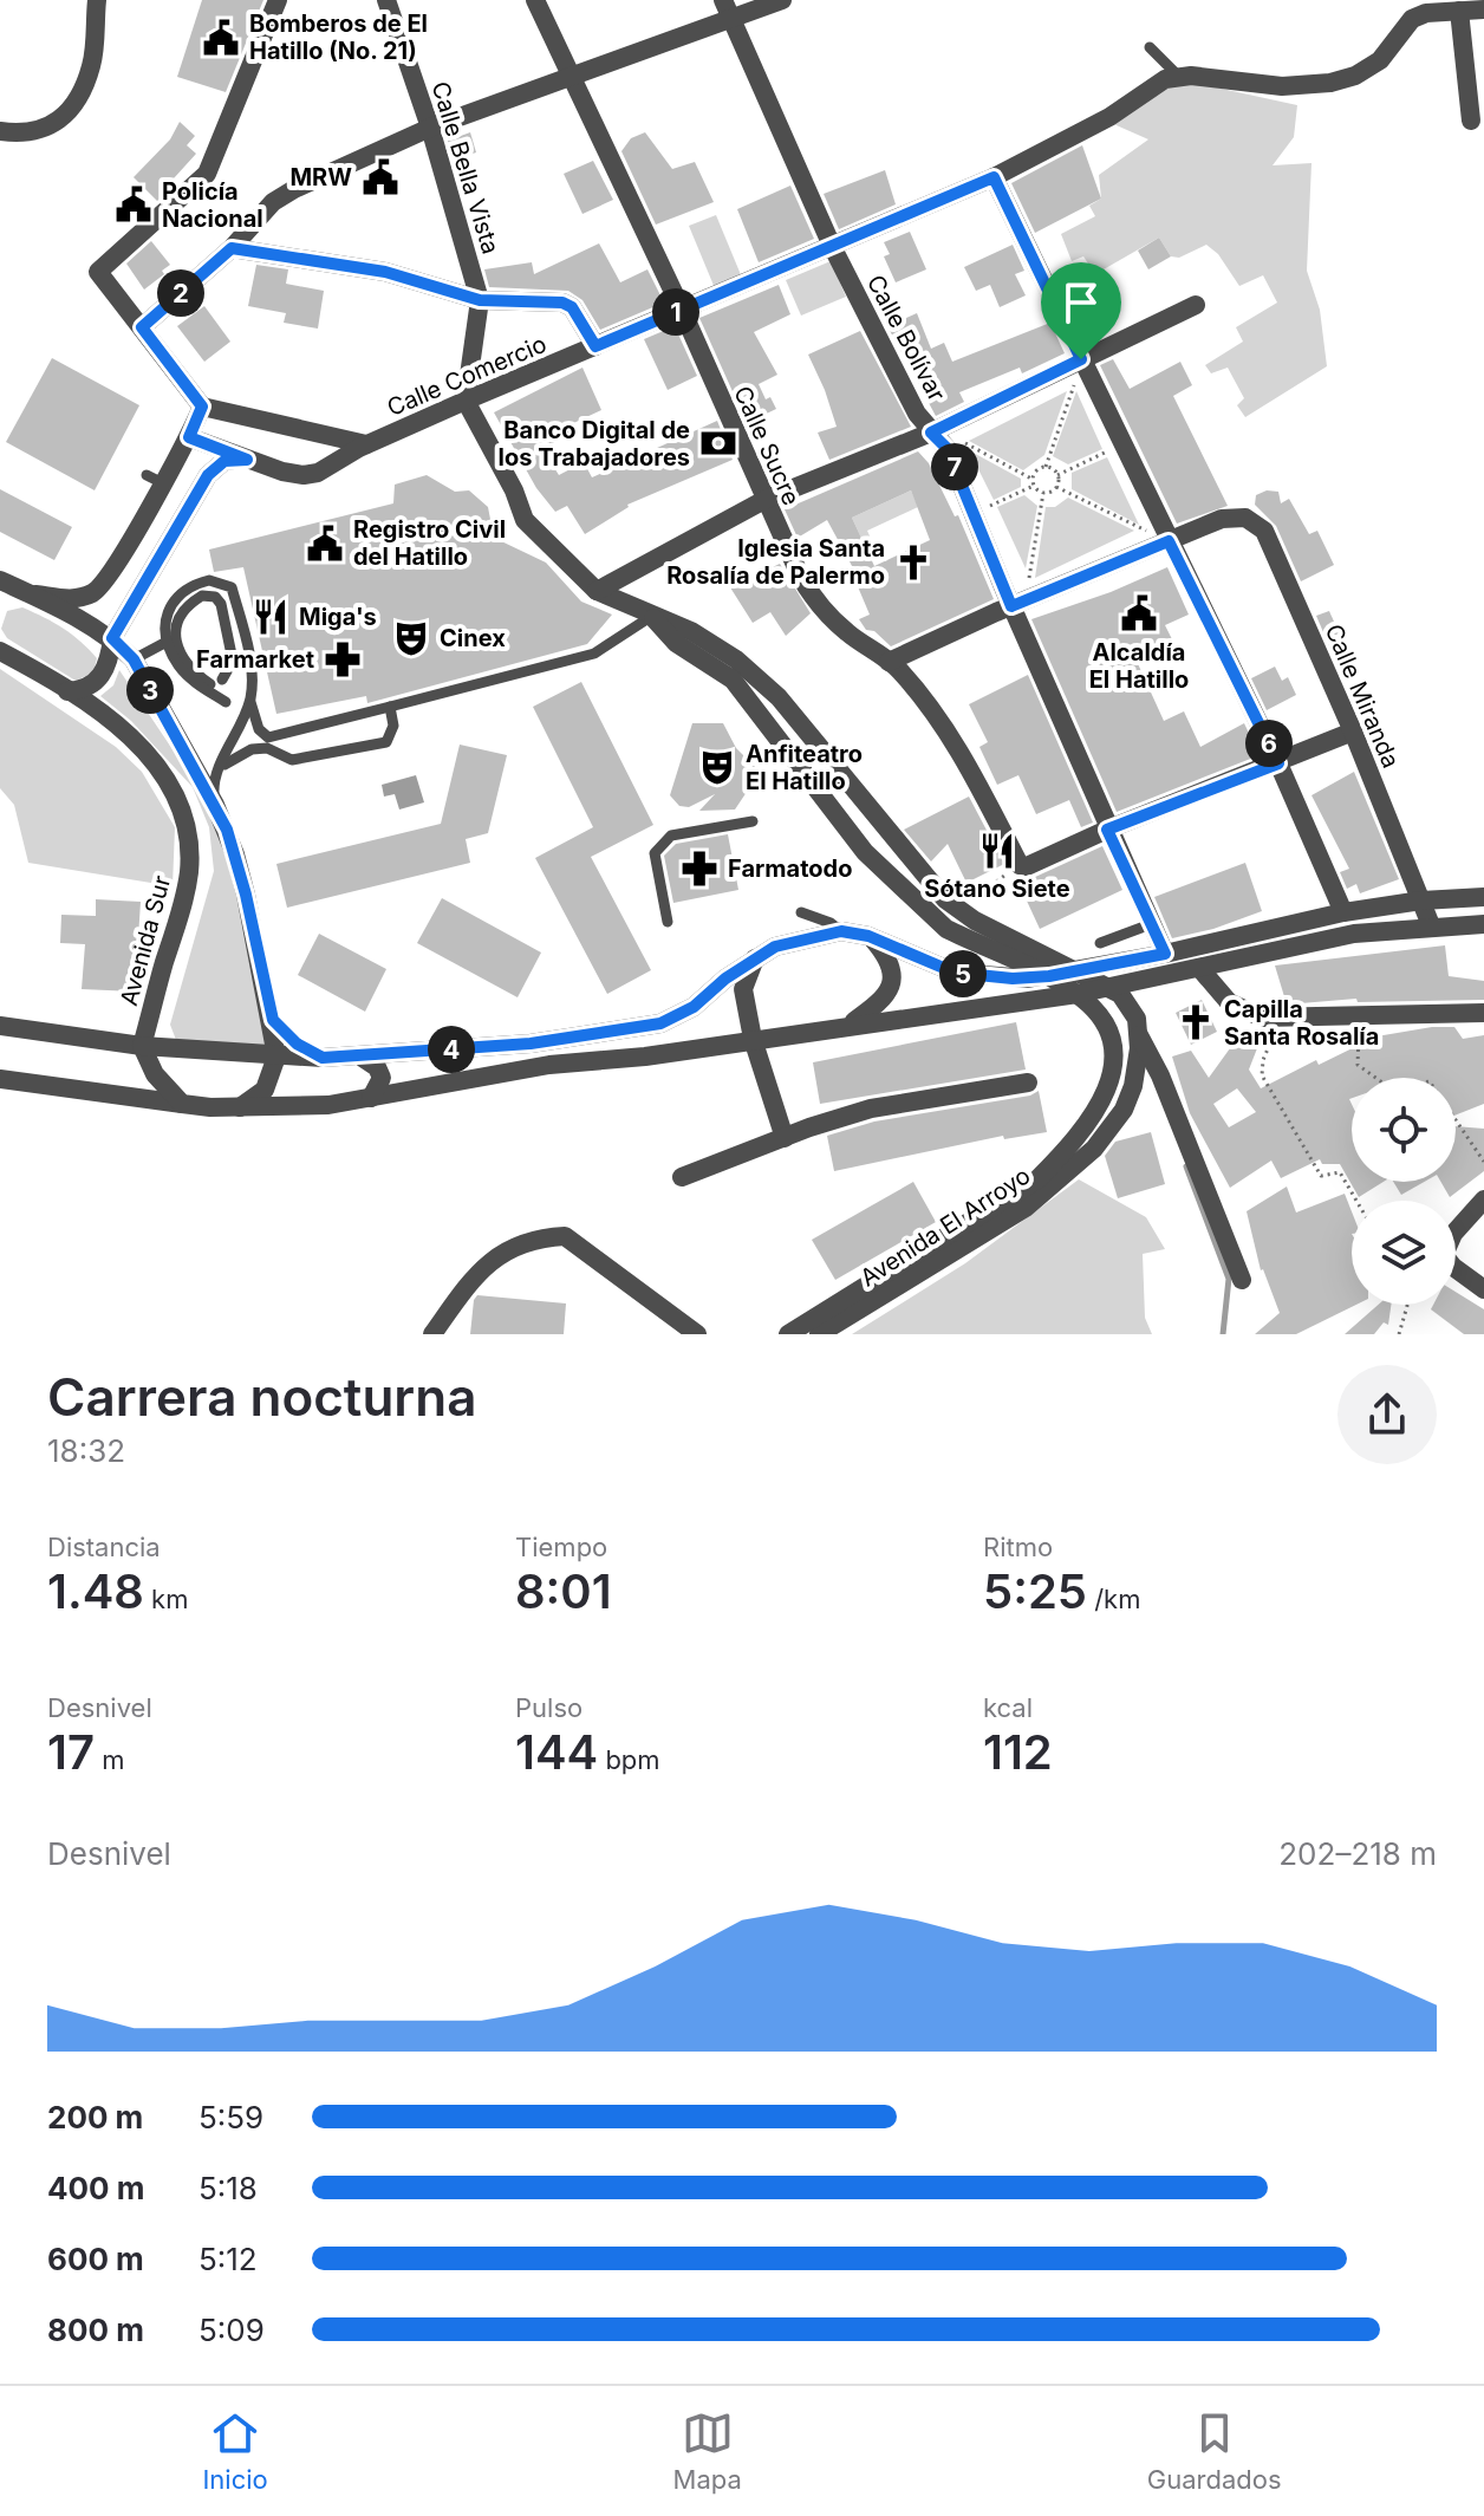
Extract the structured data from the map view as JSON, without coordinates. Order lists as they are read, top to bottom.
{
  "streets": {
    "street": [
      "Calle Bella Vista",
      "Calle Bolívar",
      "Calle Comercio",
      "Calle Sucre",
      "Calle Miranda",
      "Avenida Sur",
      "Avenida El Arroyo"
    ]
  },
  "crossings": [
    ["Calle Bella Vista", "Calle Comercio"],
    ["Calle Bolívar", "Calle Comercio"],
    ["Calle Comercio", "Calle Sucre"]
  ],
  "places": {
    "public building": [
      "Bomberos de El Hatillo (No. 21)",
      "MRW",
      "Policía Nacional",
      "Registro Civil del Hatillo",
      "Alcaldía El Hatillo"
    ],
    "bank": ["Banco Digital de los Trabajadores"],
    "church": ["Iglesia Santa Rosalía de Palermo", "Capilla Santa Rosalía"],
    "restaurant": ["Miga's", "Sótano Siete"],
    "theatre": ["Cinex", "Anfiteatro El Hatillo"],
    "pharmacy": ["Farmarket", "Farmatodo"]
  },
  "page": {
    "pins": [
      "2",
      "1",
      "7",
      "3",
      "6",
      "5",
      "4"
    ],
    "heading": ["Carrera nocturna", "18:32"],
    "stats": [
      ["Distancia", "1.48 km"],
      ["Tiempo", "8:01"],
      ["Ritmo", "5:25 /km"],
      ["Desnivel", "17 m"],
      ["Pulso", "144 bpm"],
      ["kcal", "112"]
    ],
    "chart": ["Desnivel", "202–218 m"],
    "list": [
      {
        "name": "200 m",
        "note": "5:59"
      },
      {
        "name": "400 m",
        "note": "5:18"
      },
      {
        "name": "600 m",
        "note": "5:12"
      },
      {
        "name": "800 m",
        "note": "5:09"
      }
    ],
    "tabs": ["Inicio", "Mapa", "Guardados"]
  }
}
